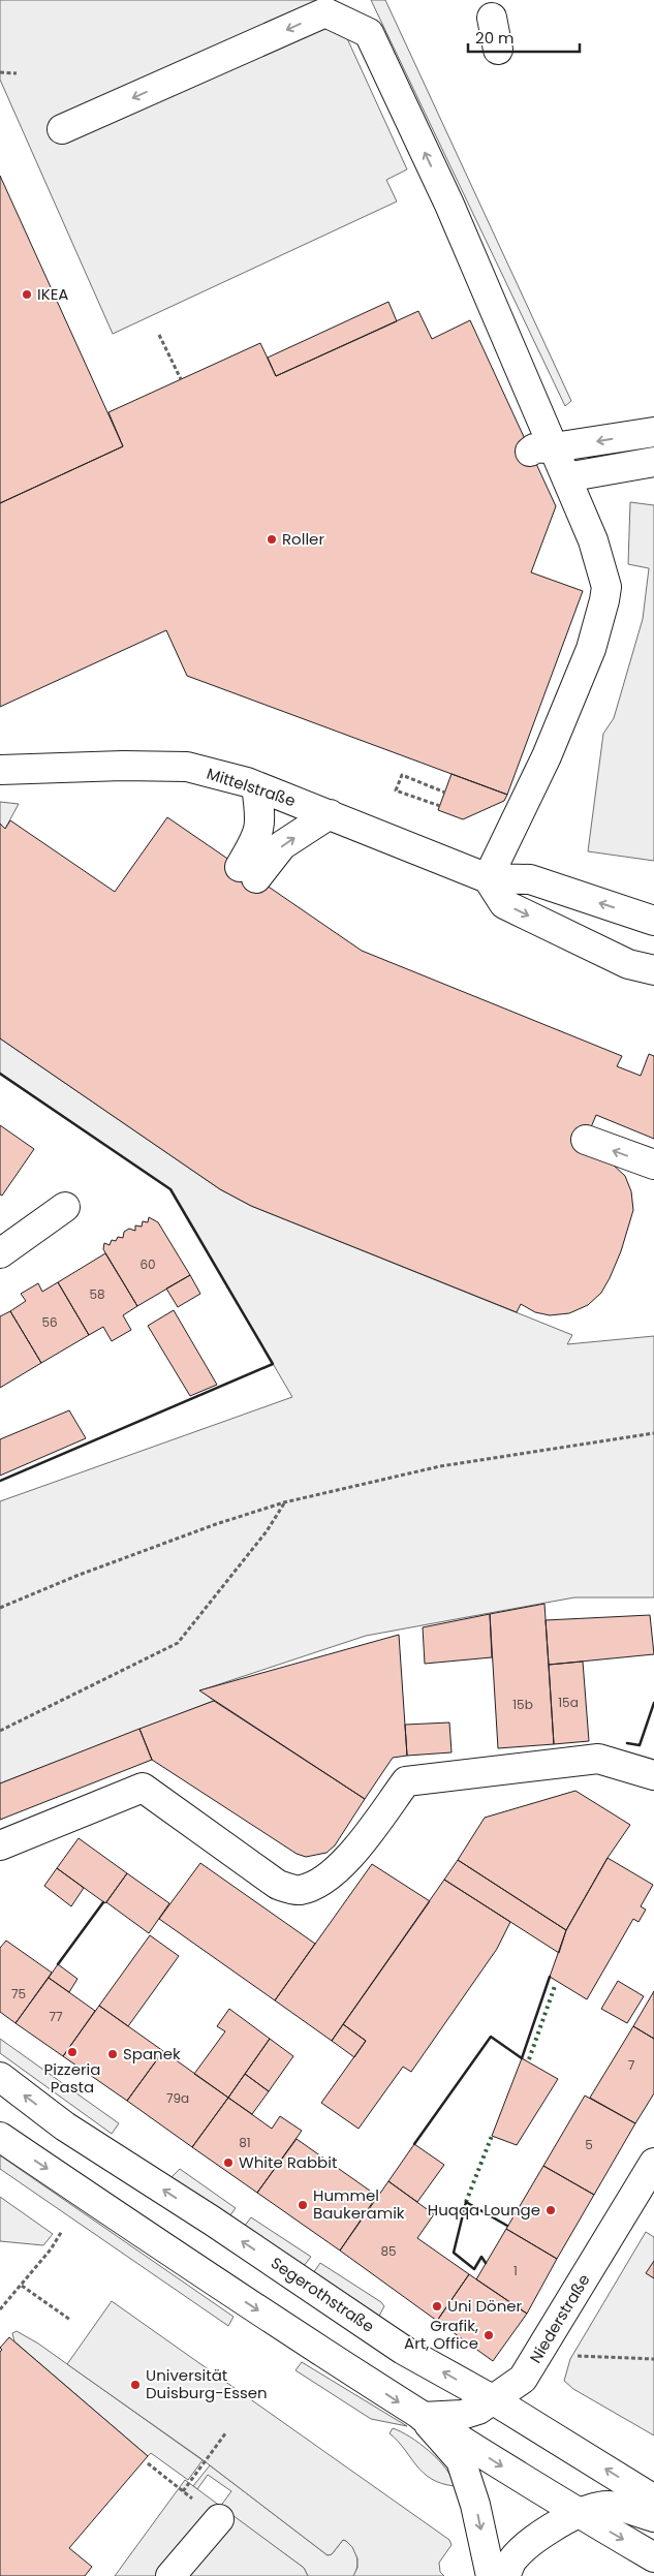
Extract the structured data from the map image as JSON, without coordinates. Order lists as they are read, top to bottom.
{
  "streets": {
    "main road": ["Mittelstraße", "Segerothstraße", "Niederstraße"]
  },
  "crossings": [
    ["Segerothstraße", "Niederstraße"]
  ],
  "places": [
    "IKEA",
    "Roller",
    "Pizzeria Pasta",
    "Spanek",
    "White Rabbit",
    "Hummel Baukeramik",
    "Huqqa Lounge",
    "Uni Döner",
    "Grafik, Art, Office",
    "Universität Duisburg-Essen"
  ],
  "house_numbers": [
    "60",
    "58",
    "56",
    "15a",
    "15b",
    "75",
    "77",
    "7",
    "79a",
    "81",
    "5",
    "85",
    "1"
  ],
  "scale_bar": "20 m"
}
